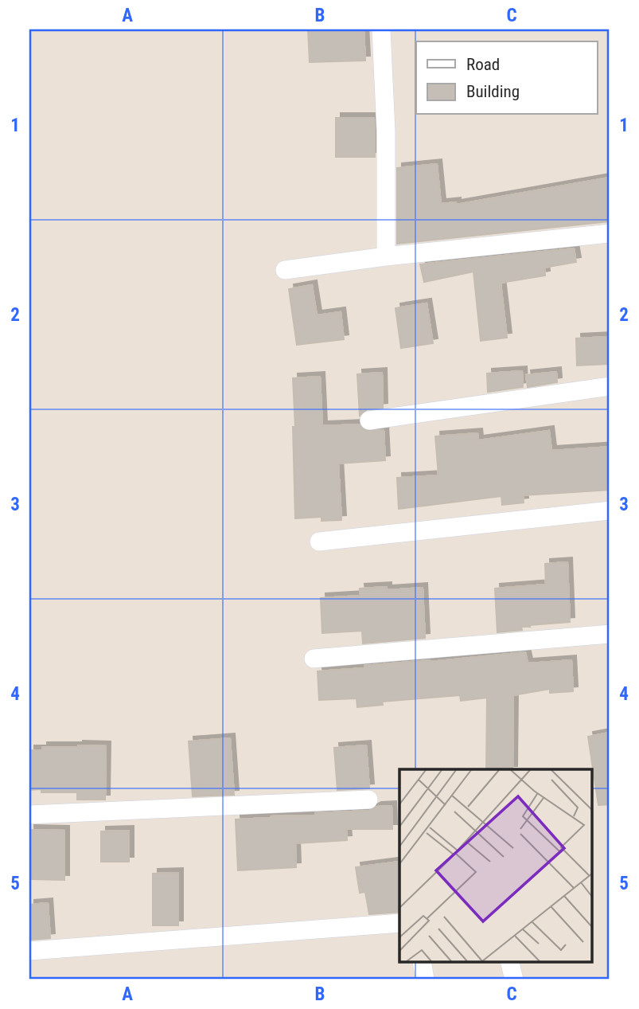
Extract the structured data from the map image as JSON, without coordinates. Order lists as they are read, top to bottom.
{
  "legend": ["Road", "Building"],
  "grid": {
    "columns": ["A", "B", "C"],
    "rows": [
      "1",
      "2",
      "3",
      "4",
      "5"
    ]
  }
}
